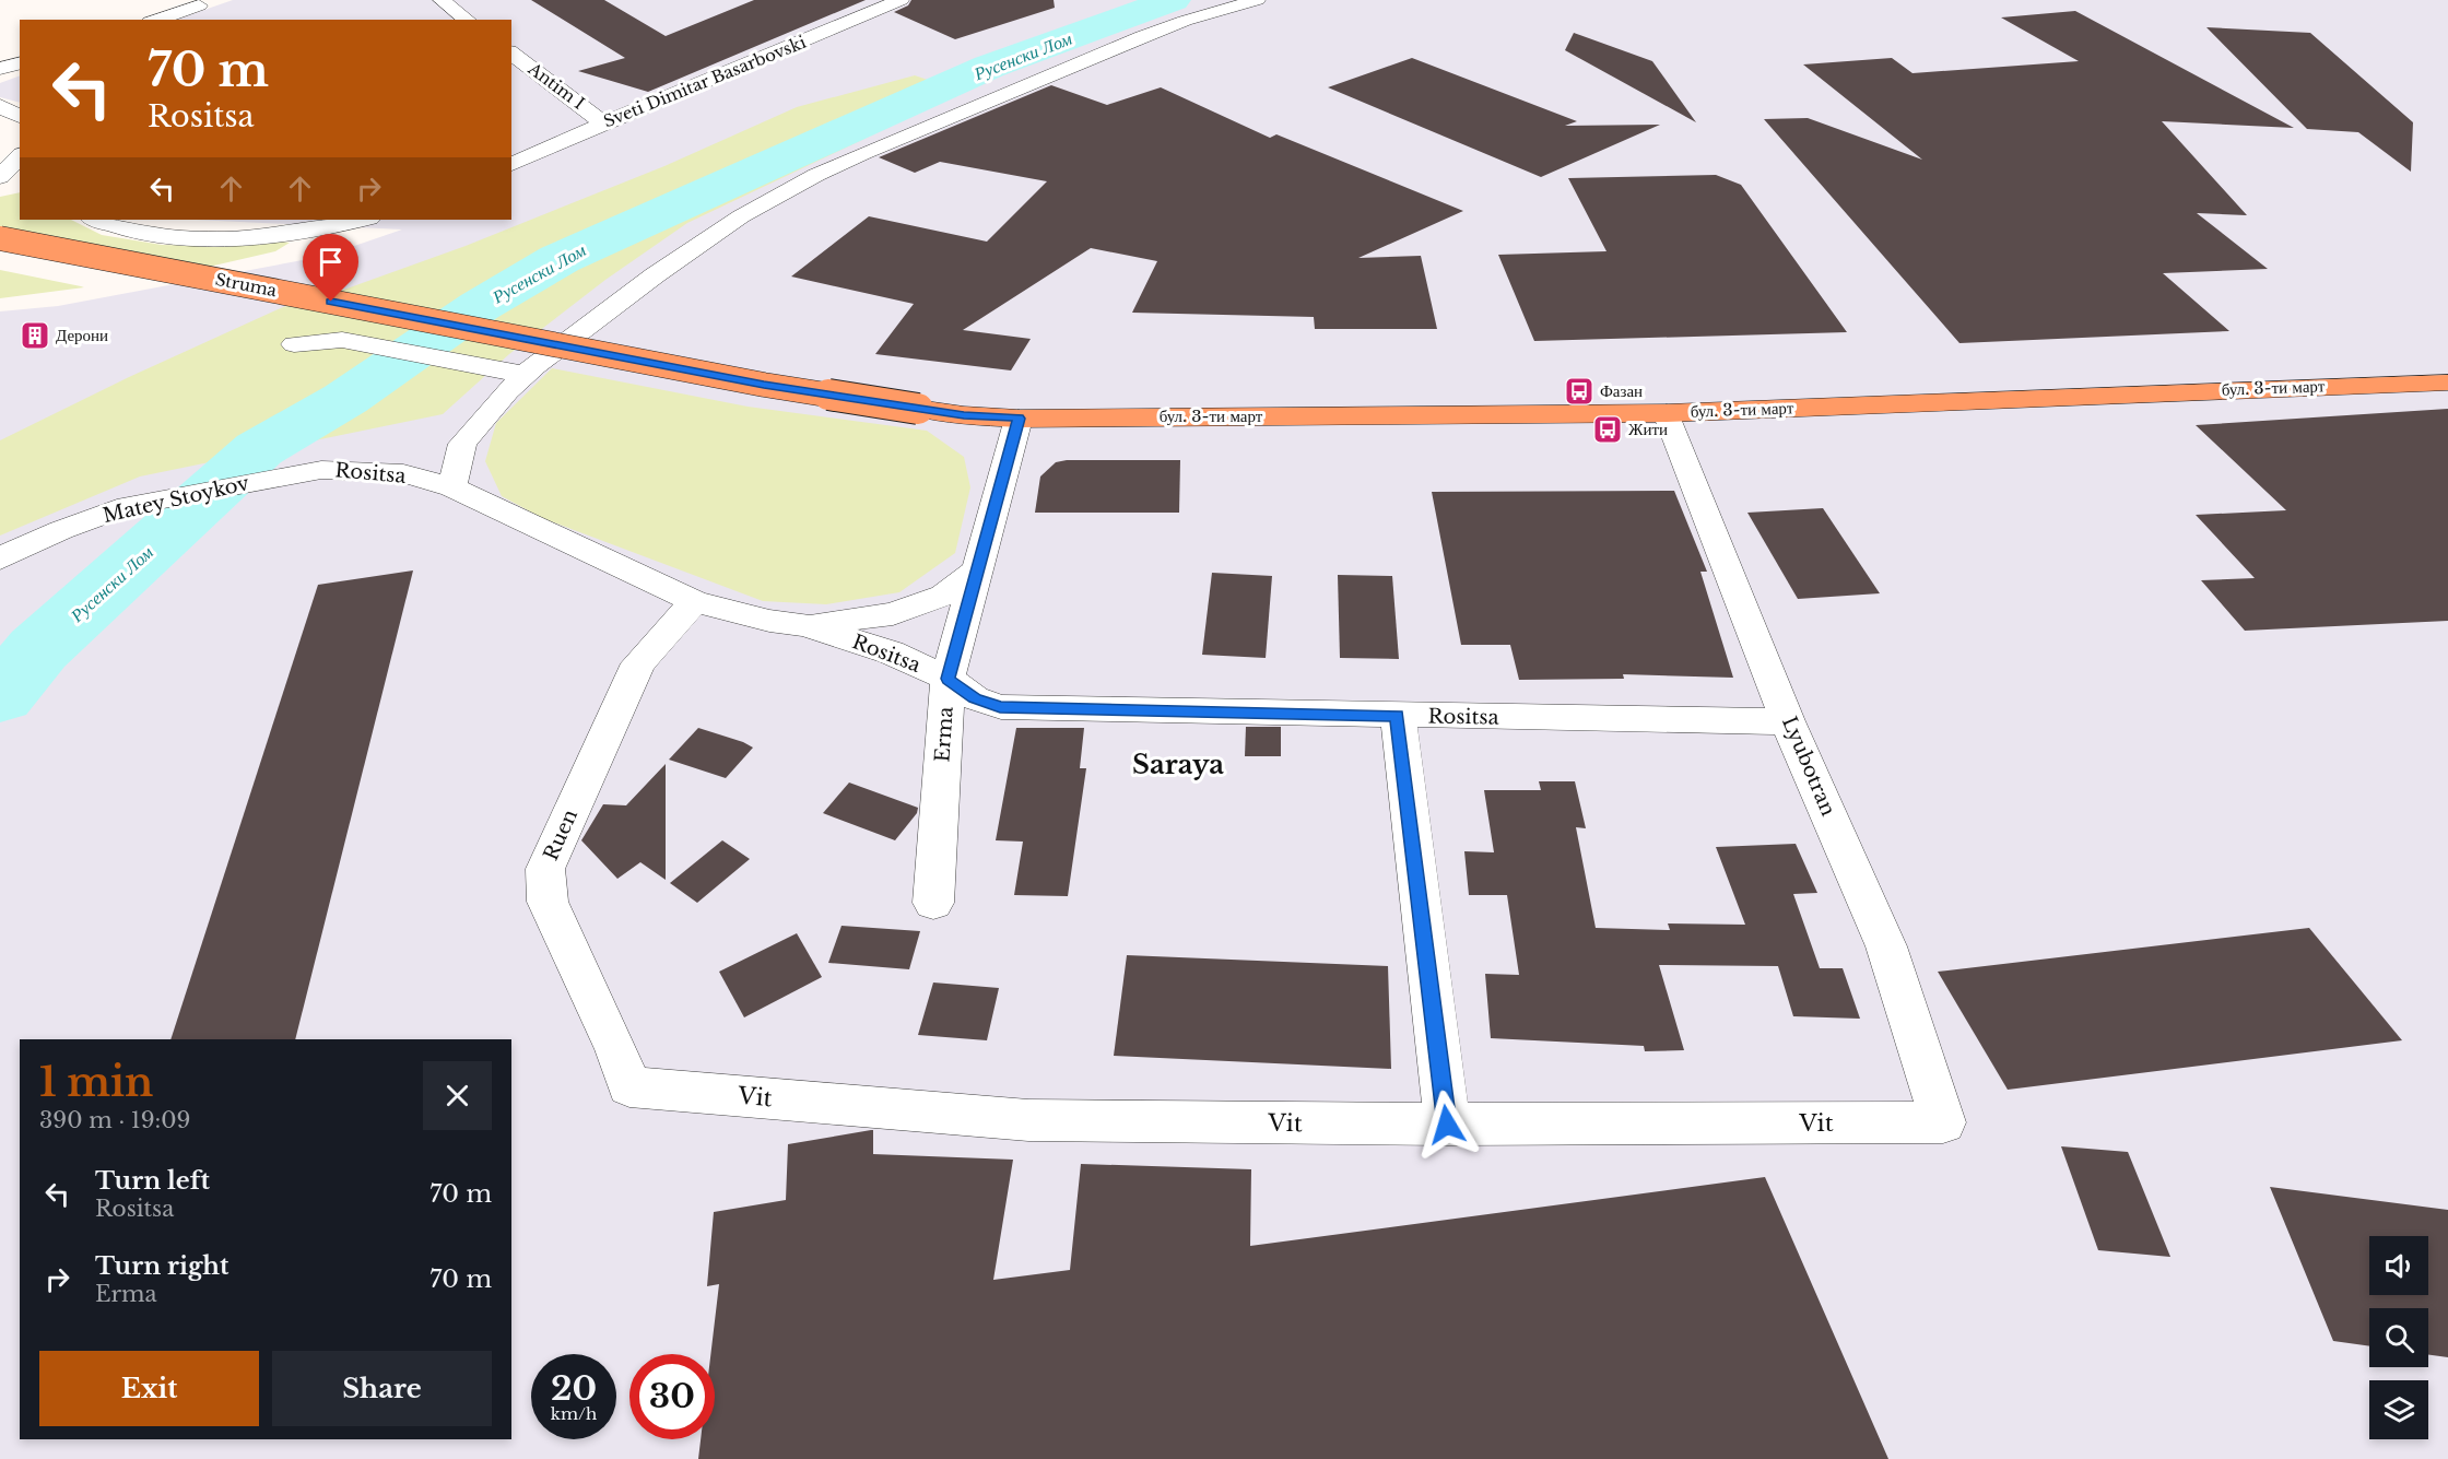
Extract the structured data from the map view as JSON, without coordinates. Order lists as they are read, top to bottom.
{
  "streets": {
    "main road": ["Struma", "бул. 3-ти март"],
    "street": [
      "Sveti Dimitar Basarbovski",
      "Antim I",
      "Rositsa",
      "Matey Stoykov",
      "Erma",
      "Lyubotran",
      "Ruen",
      "Vit"
    ]
  },
  "crossings": [
    ["Sveti Dimitar Basarbovski", "Antim I"],
    ["Struma", "бул. 3-ти март"],
    ["бул. 3-ти март", "Erma"],
    ["бул. 3-ти март", "Lyubotran"],
    ["Rositsa", "Matey Stoykov"],
    ["Rositsa", "Erma"],
    ["Rositsa", "Lyubotran"],
    ["Rositsa", "Ruen"],
    ["Lyubotran", "Vit"],
    ["Ruen", "Vit"]
  ],
  "districts": ["Saraya"],
  "water": ["Русенски Лом"],
  "places": {
    "building": ["Дерони"],
    "bus stop": ["Фазан", "Жити"]
  },
  "page": {
    "turn": ["70 m", "Rositsa"],
    "heading": ["1 min", "390 m · 19:09"],
    "list": [
      {
        "name": "Turn left",
        "note": "Rositsa",
        "value": "70 m"
      },
      {
        "name": "Turn right",
        "note": "Erma",
        "value": "70 m"
      }
    ],
    "buttons": ["Exit", "Share"],
    "speed": "20 km/h",
    "limit": "30"
  }
}
